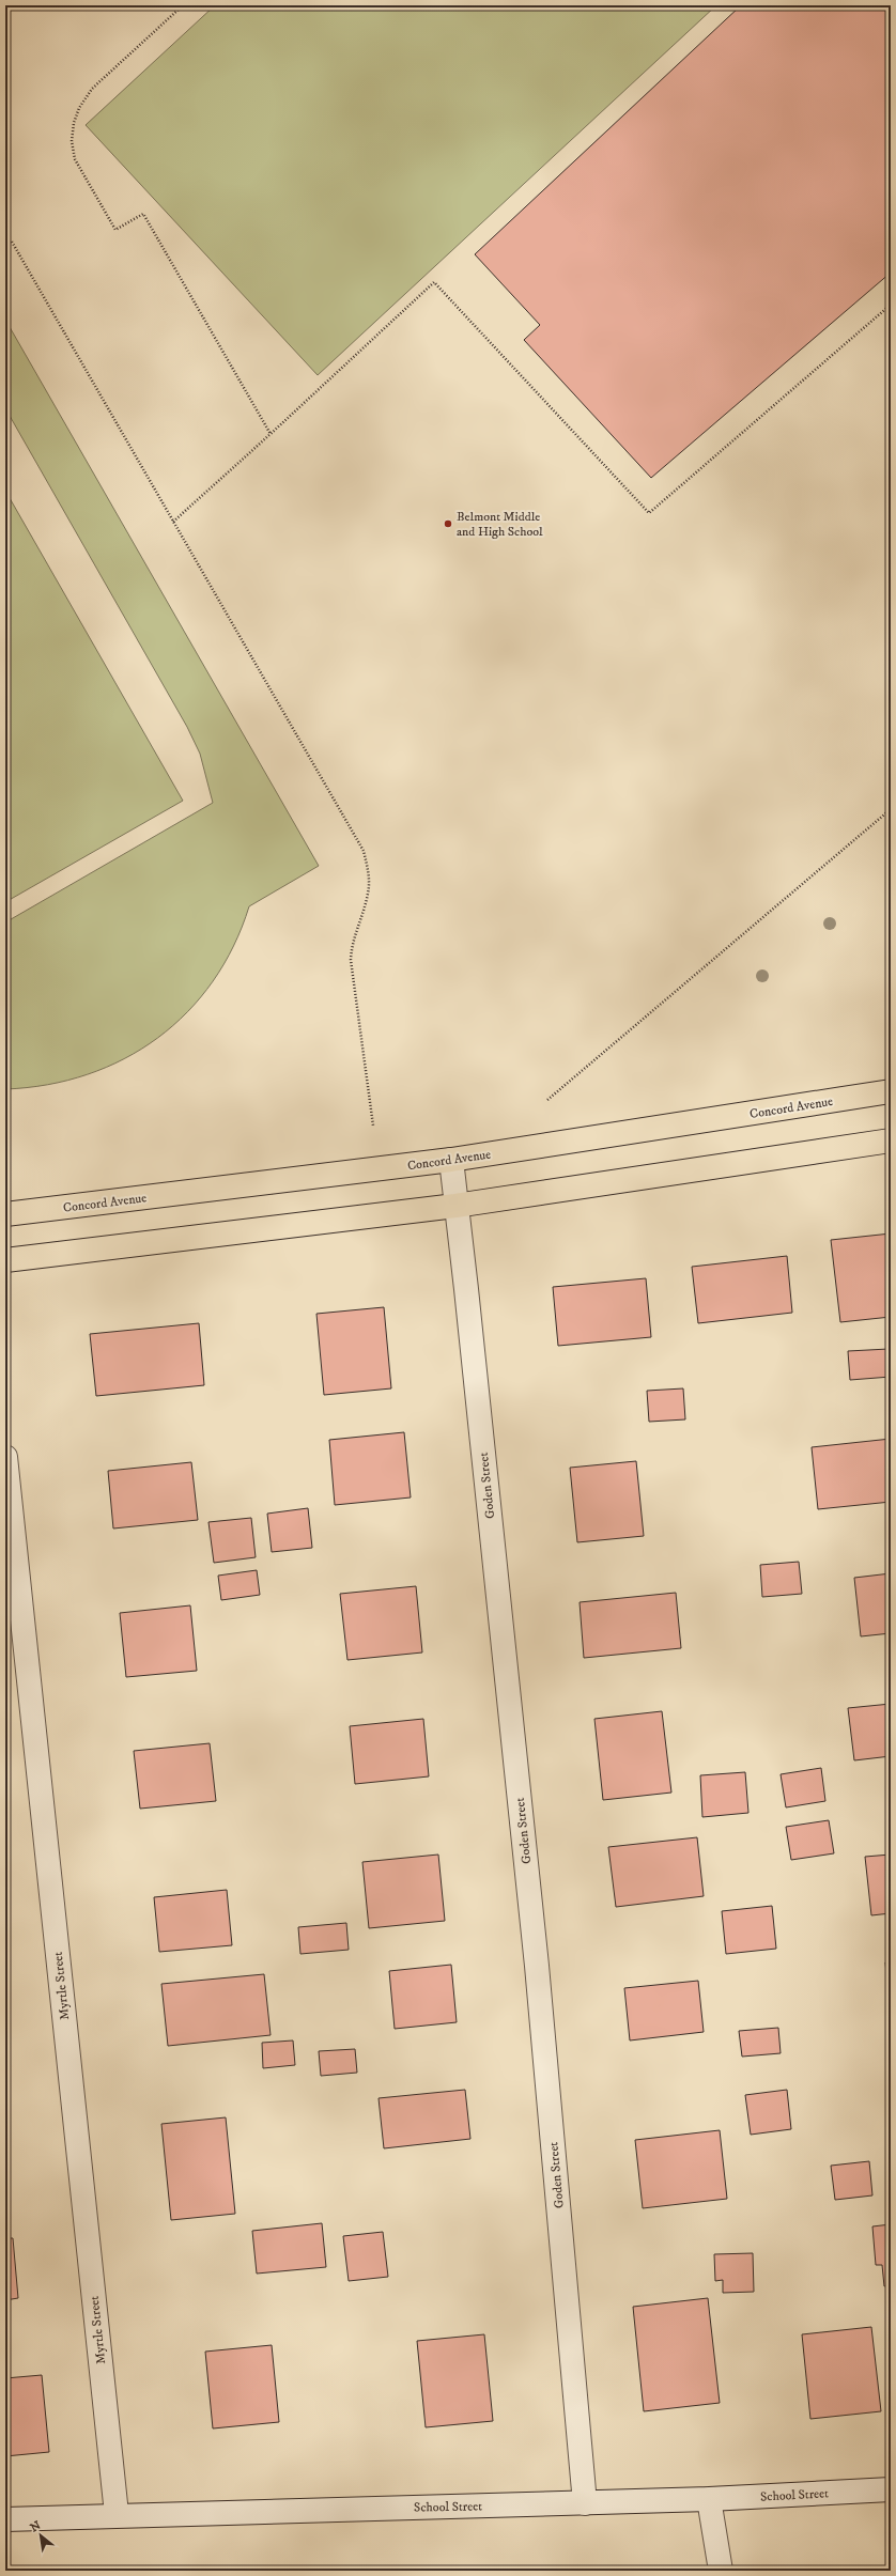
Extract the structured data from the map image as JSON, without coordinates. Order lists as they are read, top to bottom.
{
  "streets": {
    "main road": ["Concord Avenue"],
    "street": ["Goden Street", "Myrtle Street", "School Street"]
  },
  "crossings": [
    ["Concord Avenue", "Goden Street"],
    ["Goden Street", "School Street"],
    ["Myrtle Street", "School Street"]
  ],
  "places": ["Belmont Middle and High School"],
  "north": "top left"
}
